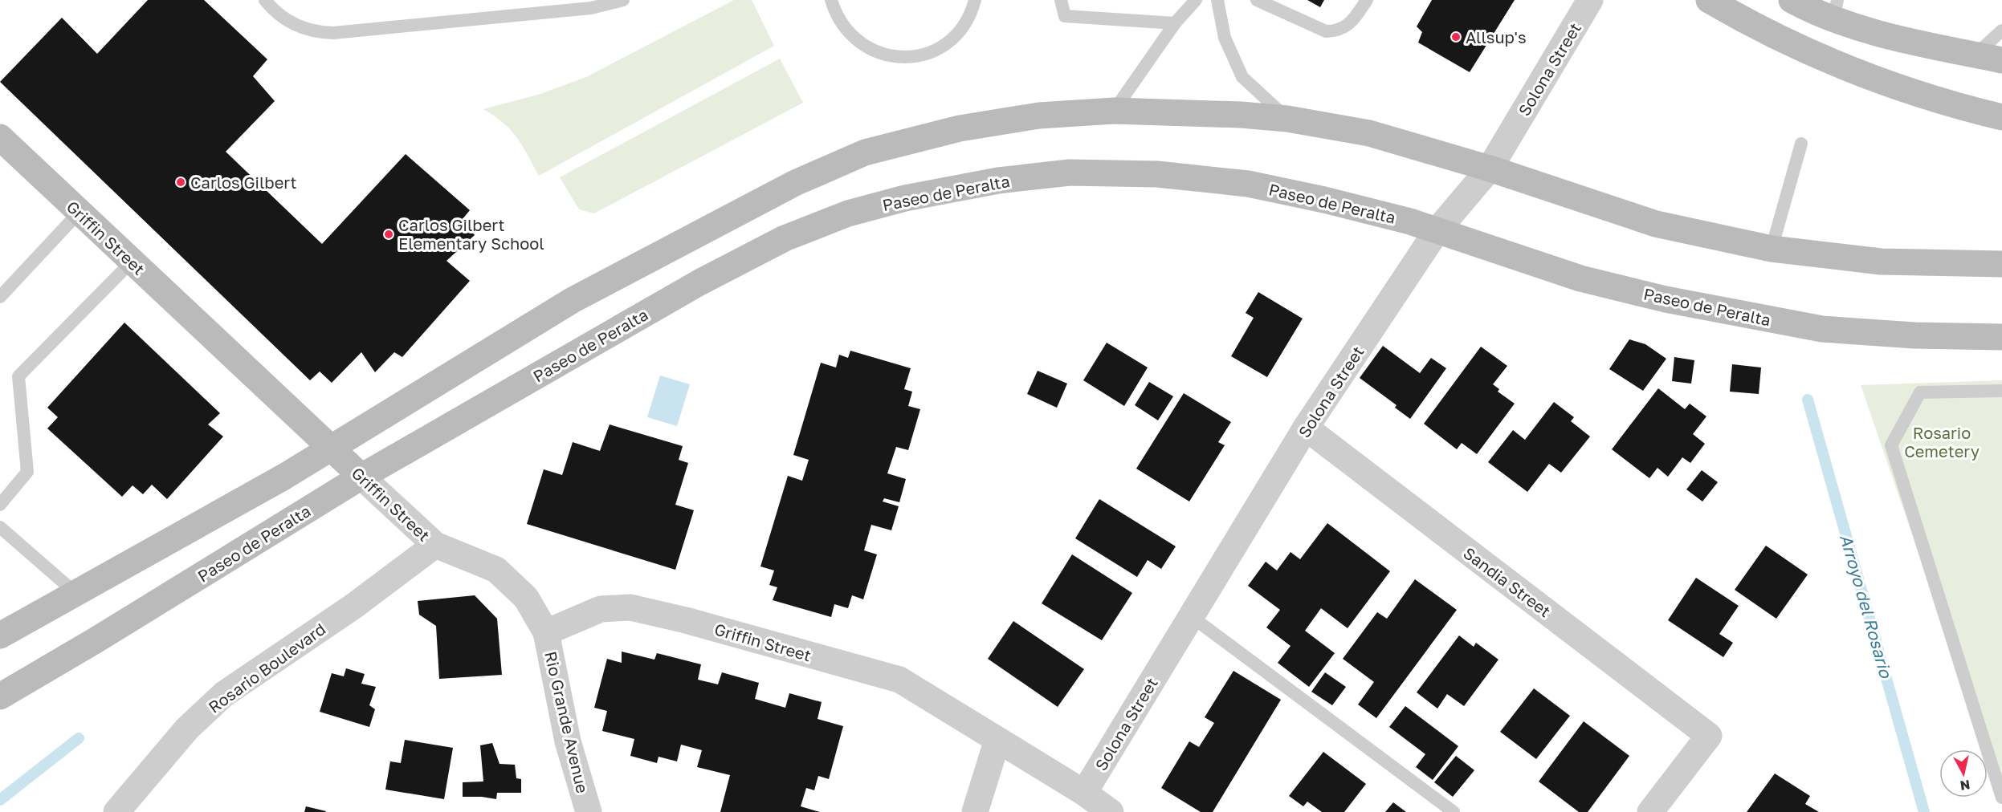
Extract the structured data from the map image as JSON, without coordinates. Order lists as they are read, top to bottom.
{
  "streets": {
    "main road": ["Paseo de Peralta", "Griffin Street"],
    "street": [
      "Solona Street",
      "Sandia Street",
      "Rosario Boulevard",
      "Rio Grande Avenue"
    ]
  },
  "crossings": [
    ["Solona Street", "Paseo de Peralta"],
    ["Solona Street", "Griffin Street"],
    ["Solona Street", "Sandia Street"],
    ["Paseo de Peralta", "Griffin Street"],
    ["Griffin Street", "Rosario Boulevard"],
    ["Griffin Street", "Rio Grande Avenue"]
  ],
  "water": ["Arroyo del Rosario"],
  "parks": ["Rosario Cemetery"],
  "places": ["Allsup's", "Carlos Gilbert", "Carlos Gilbert Elementary School"],
  "north": "bottom"
}
